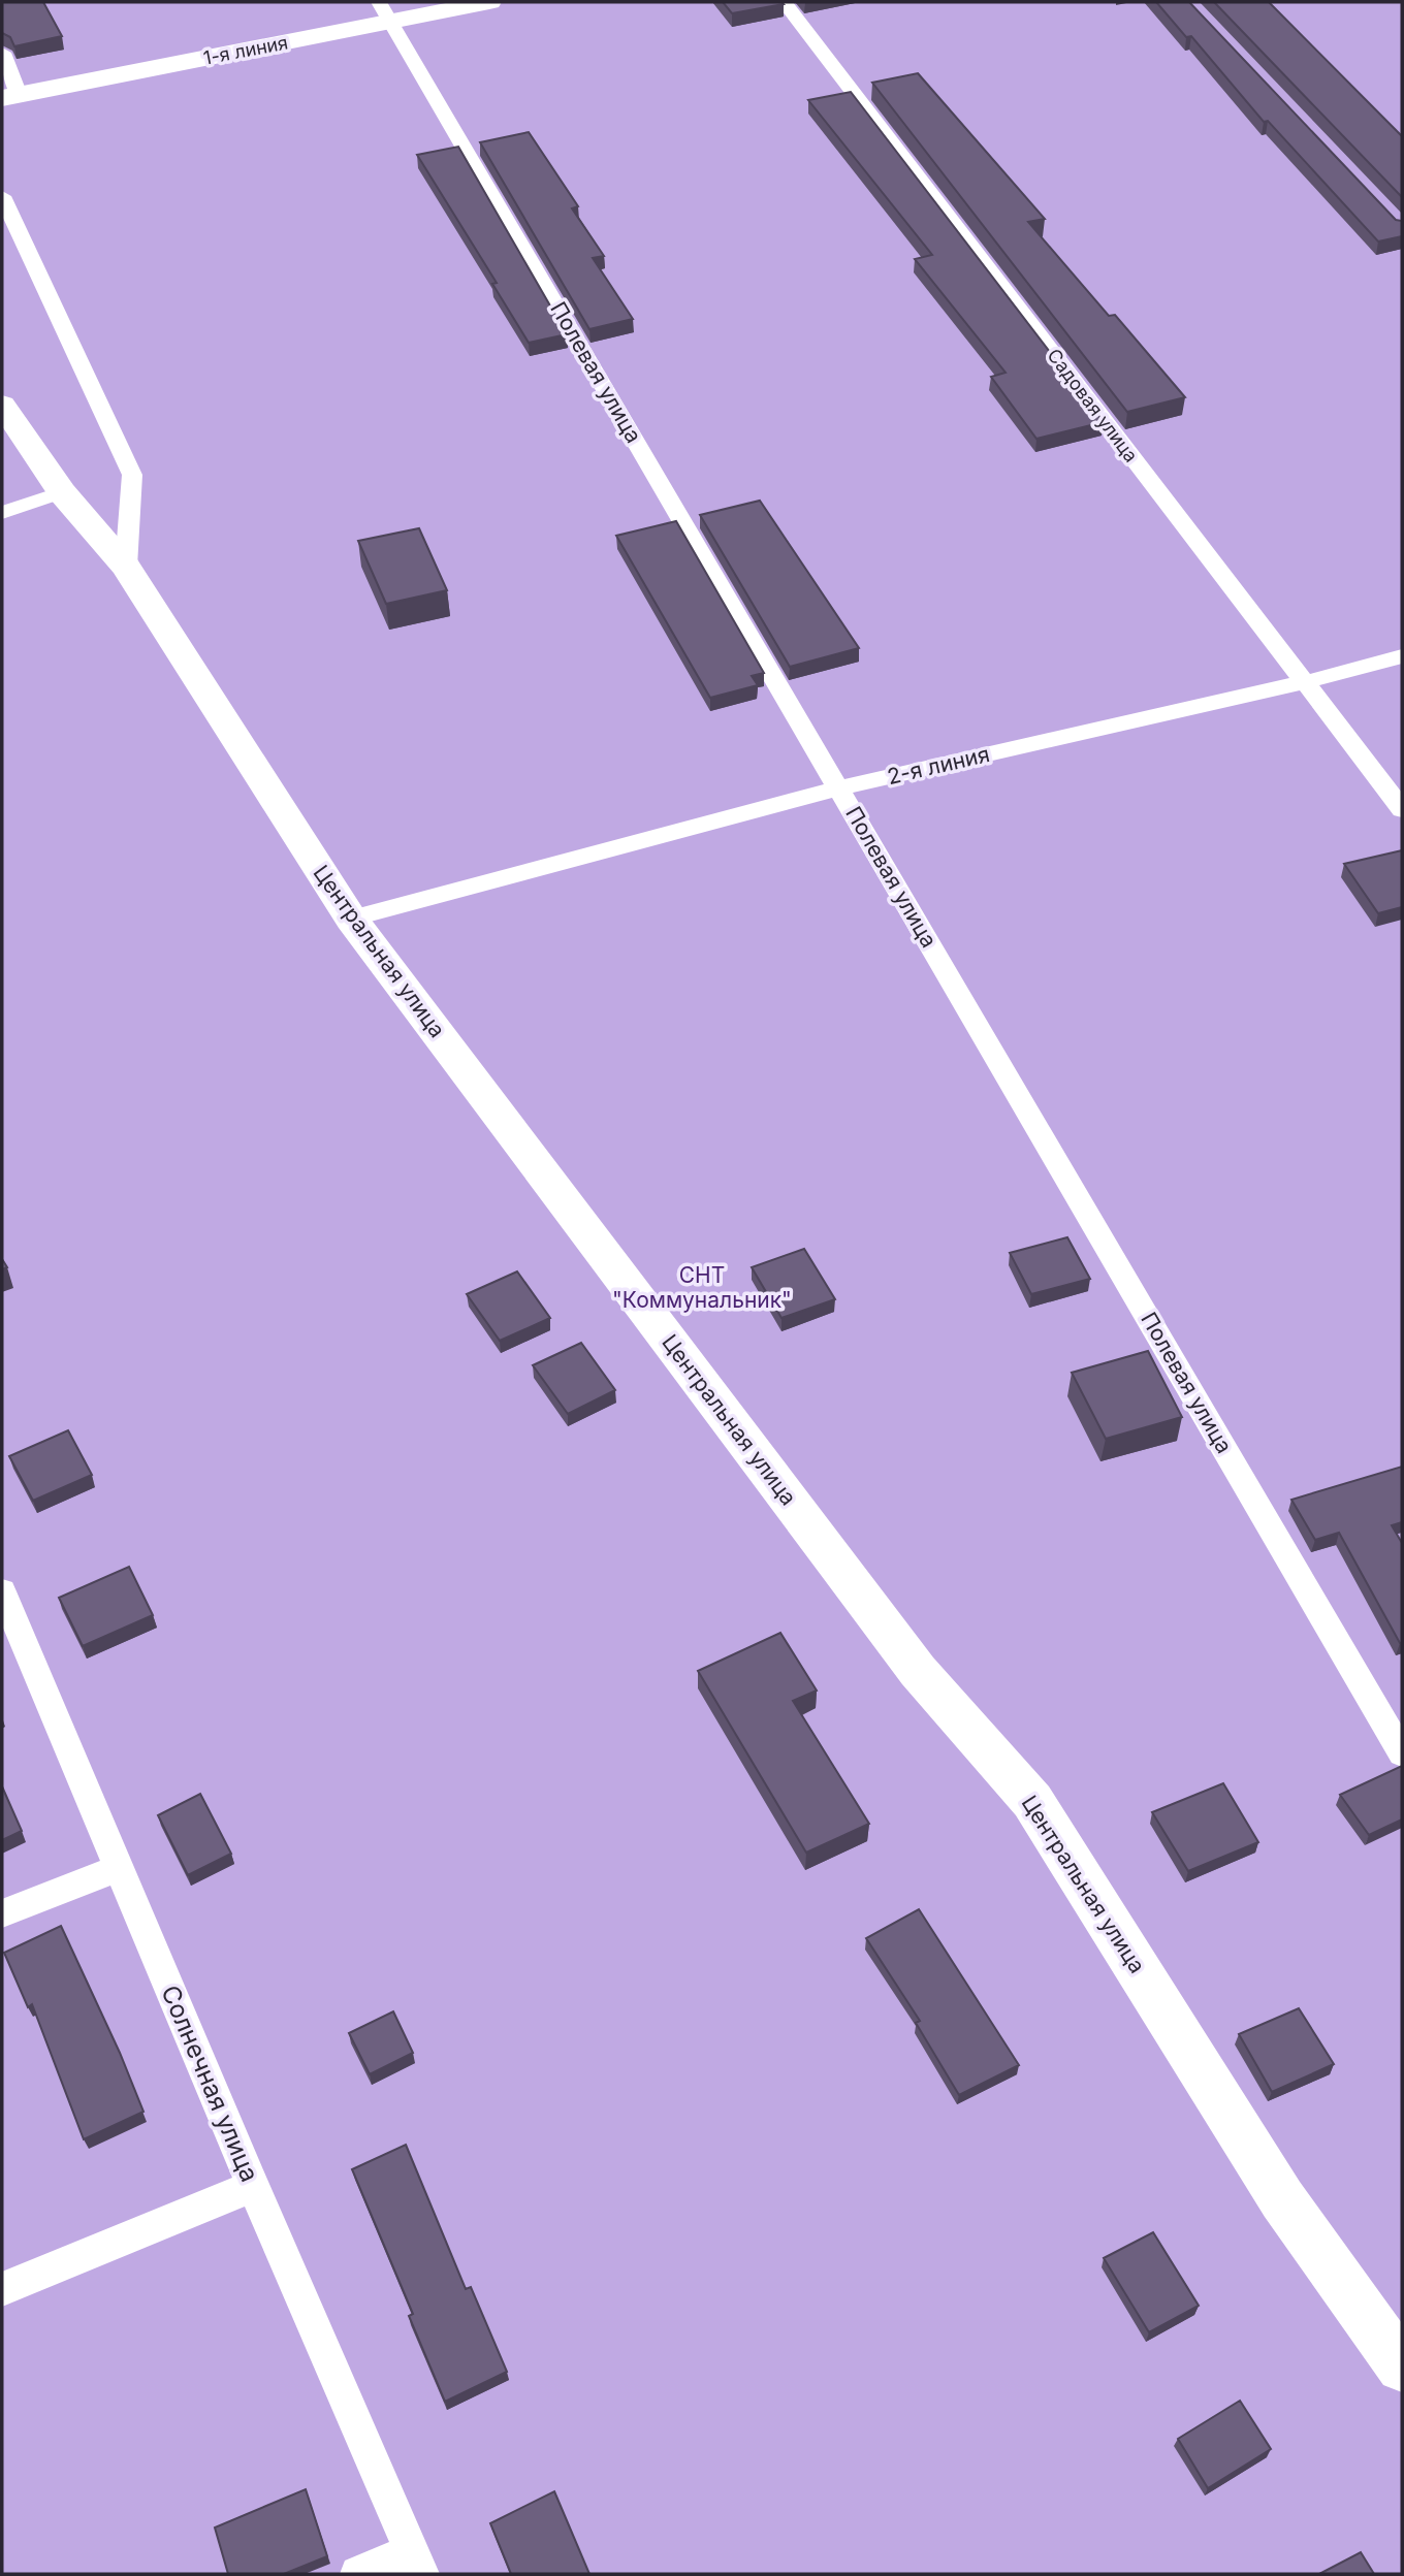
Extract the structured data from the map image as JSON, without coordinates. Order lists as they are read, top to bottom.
{
  "streets": {
    "street": ["1-я линия", "Центральная улица"],
    "lane": [
      "Полевая улица",
      "Садовая улица",
      "2-я линия",
      "Солнечная улица"
    ]
  },
  "crossings": [
    ["1-я линия", "Полевая улица"],
    ["Полевая улица", "2-я линия"],
    ["Садовая улица", "2-я линия"],
    ["2-я линия", "Центральная улица"]
  ],
  "parks": ["СНТ \"Коммунальник\""]
}
